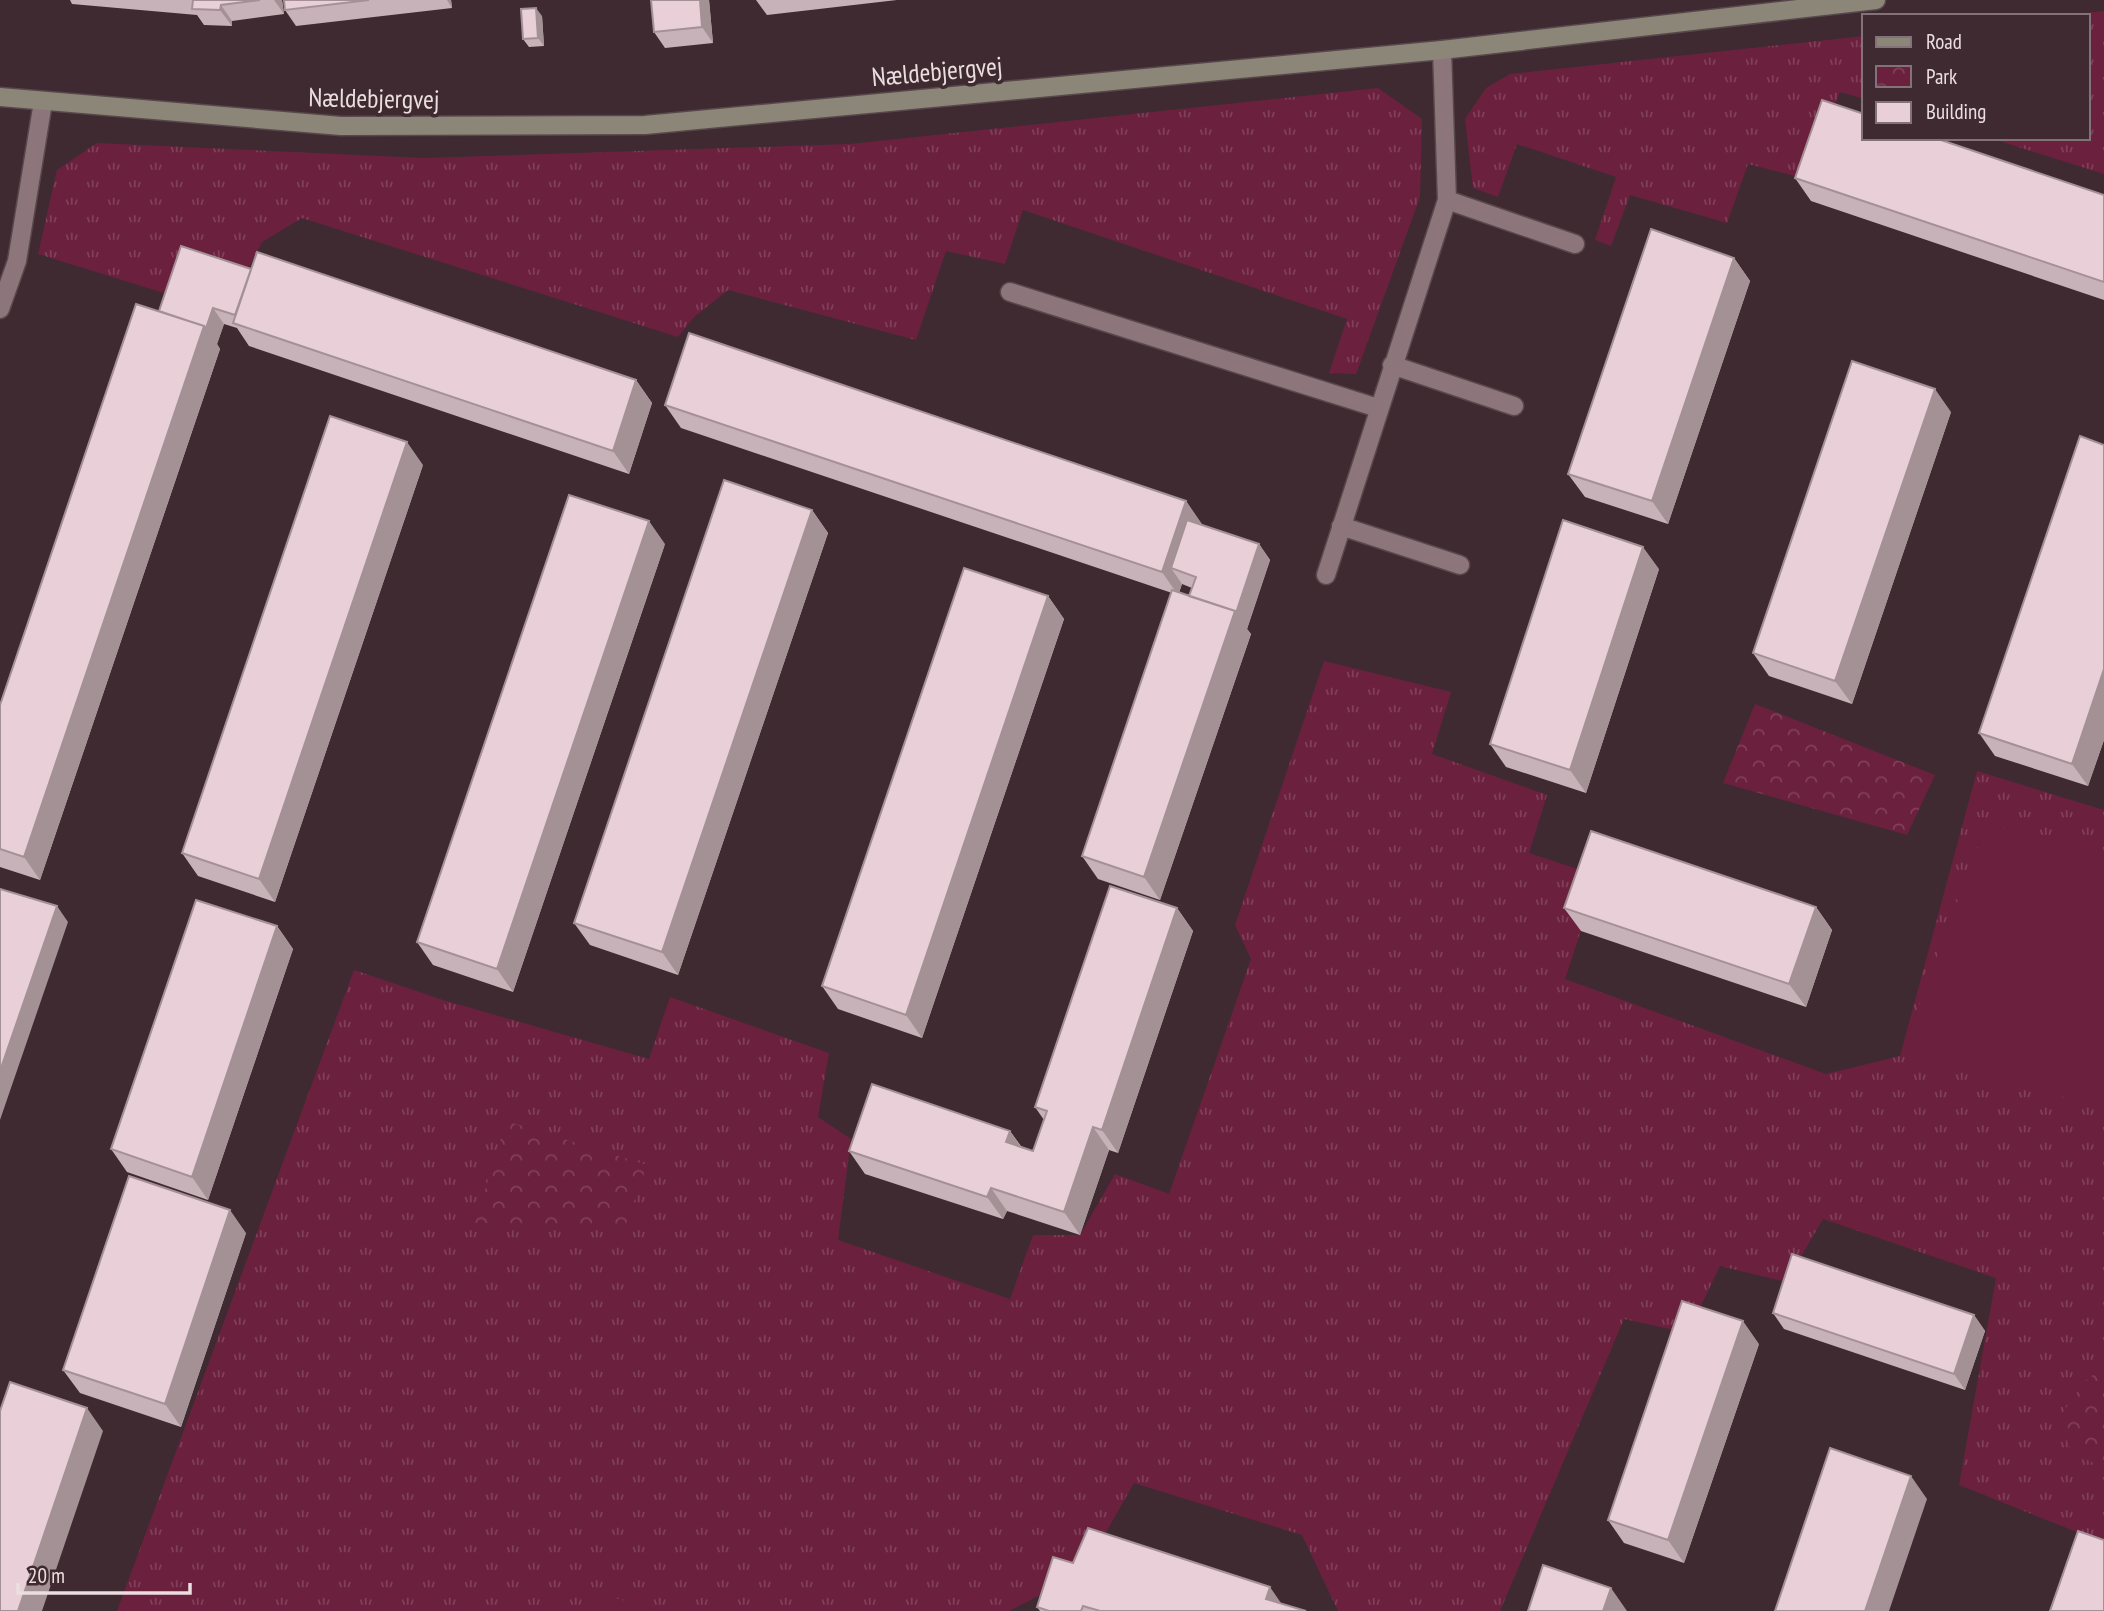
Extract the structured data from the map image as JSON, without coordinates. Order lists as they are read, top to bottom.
{
  "streets": {
    "street": ["Nældebjergvej"]
  },
  "legend": ["Road", "Park", "Building"],
  "scale_bar": "20 m"
}
